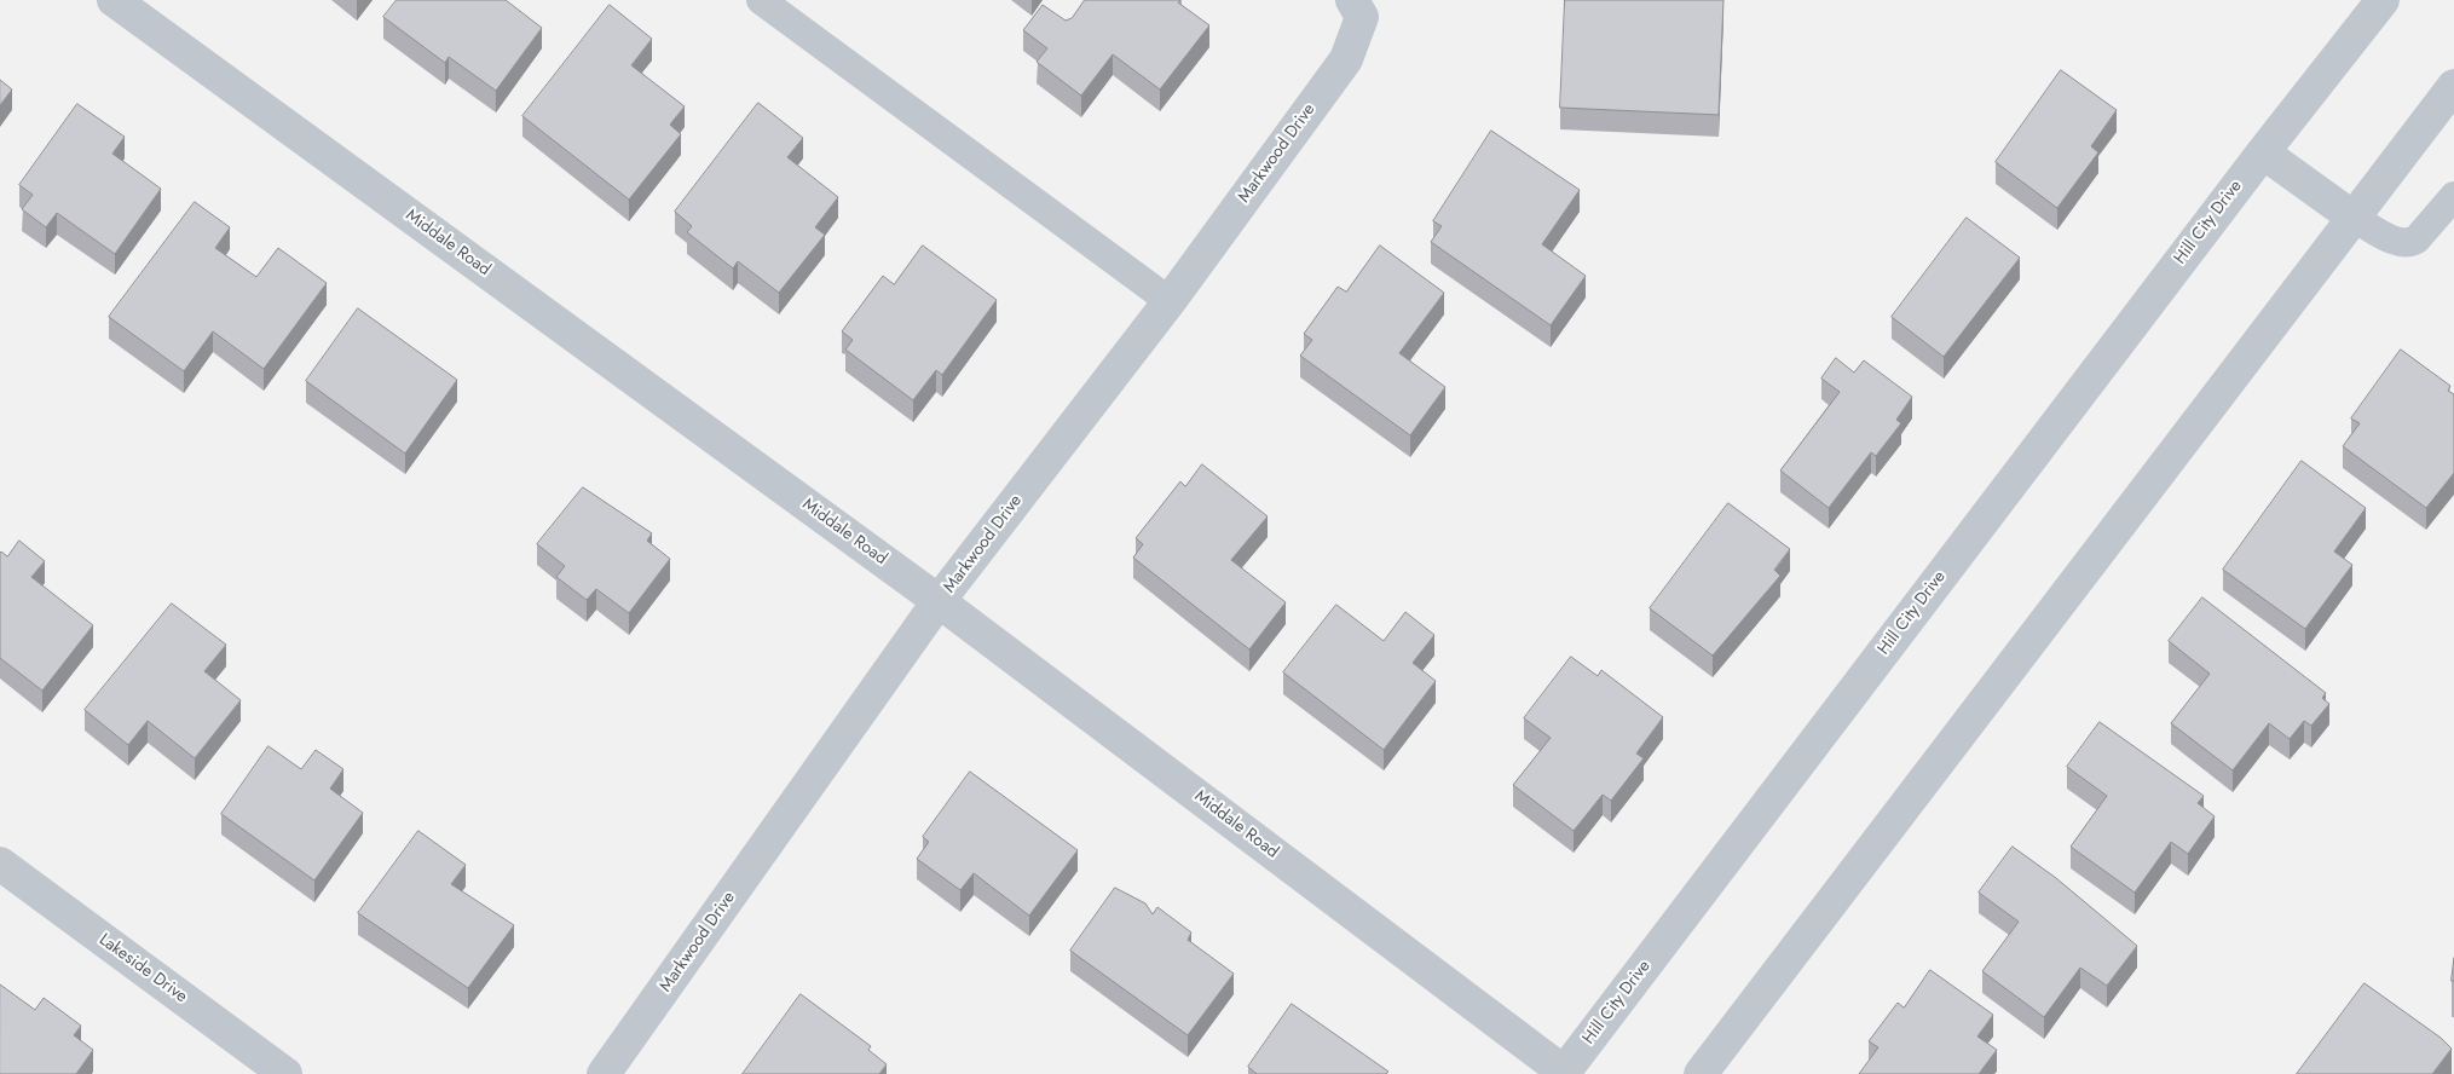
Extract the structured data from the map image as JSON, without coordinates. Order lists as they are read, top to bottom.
{
  "streets": {
    "street": [
      "Markwood Drive",
      "Hill City Drive",
      "Middale Road",
      "Lakeside Drive"
    ]
  },
  "crossings": [
    ["Markwood Drive", "Middale Road"],
    ["Hill City Drive", "Middale Road"]
  ]
}
